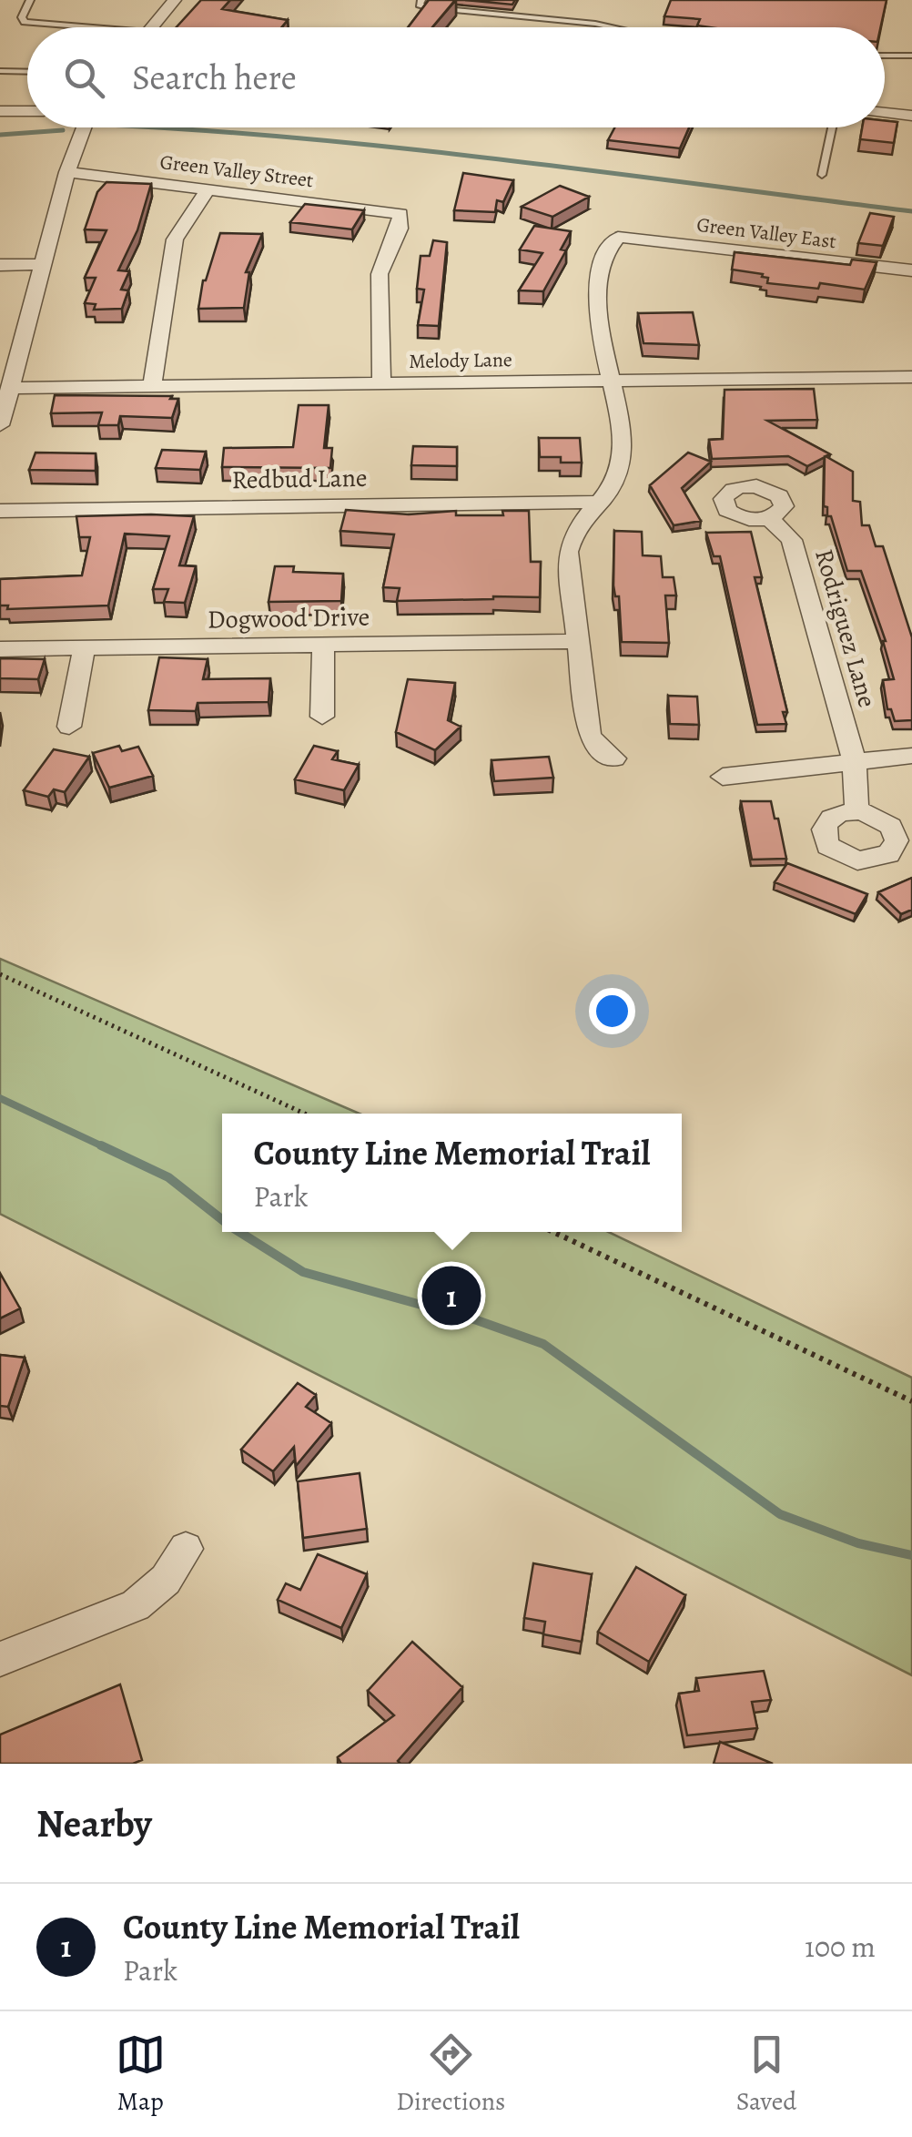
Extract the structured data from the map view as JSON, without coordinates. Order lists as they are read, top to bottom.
{
  "streets": {
    "street": [
      "Green Valley Street",
      "Green Valley East",
      "Melody Lane",
      "Redbud Lane",
      "Dogwood Drive",
      "Rodriguez Lane"
    ]
  },
  "crossings": [
    ["Green Valley Street", "Melody Lane"],
    ["Green Valley East", "Melody Lane"]
  ],
  "page": {
    "search": "Search here",
    "popup": ["County Line Memorial Trail", "Park"],
    "pins": "1",
    "heading": "Nearby",
    "list": [
      {
        "mark": "1",
        "name": "County Line Memorial Trail",
        "note": "Park",
        "value": "100 m"
      }
    ],
    "nav": ["Map", "Directions", "Saved"]
  }
}
